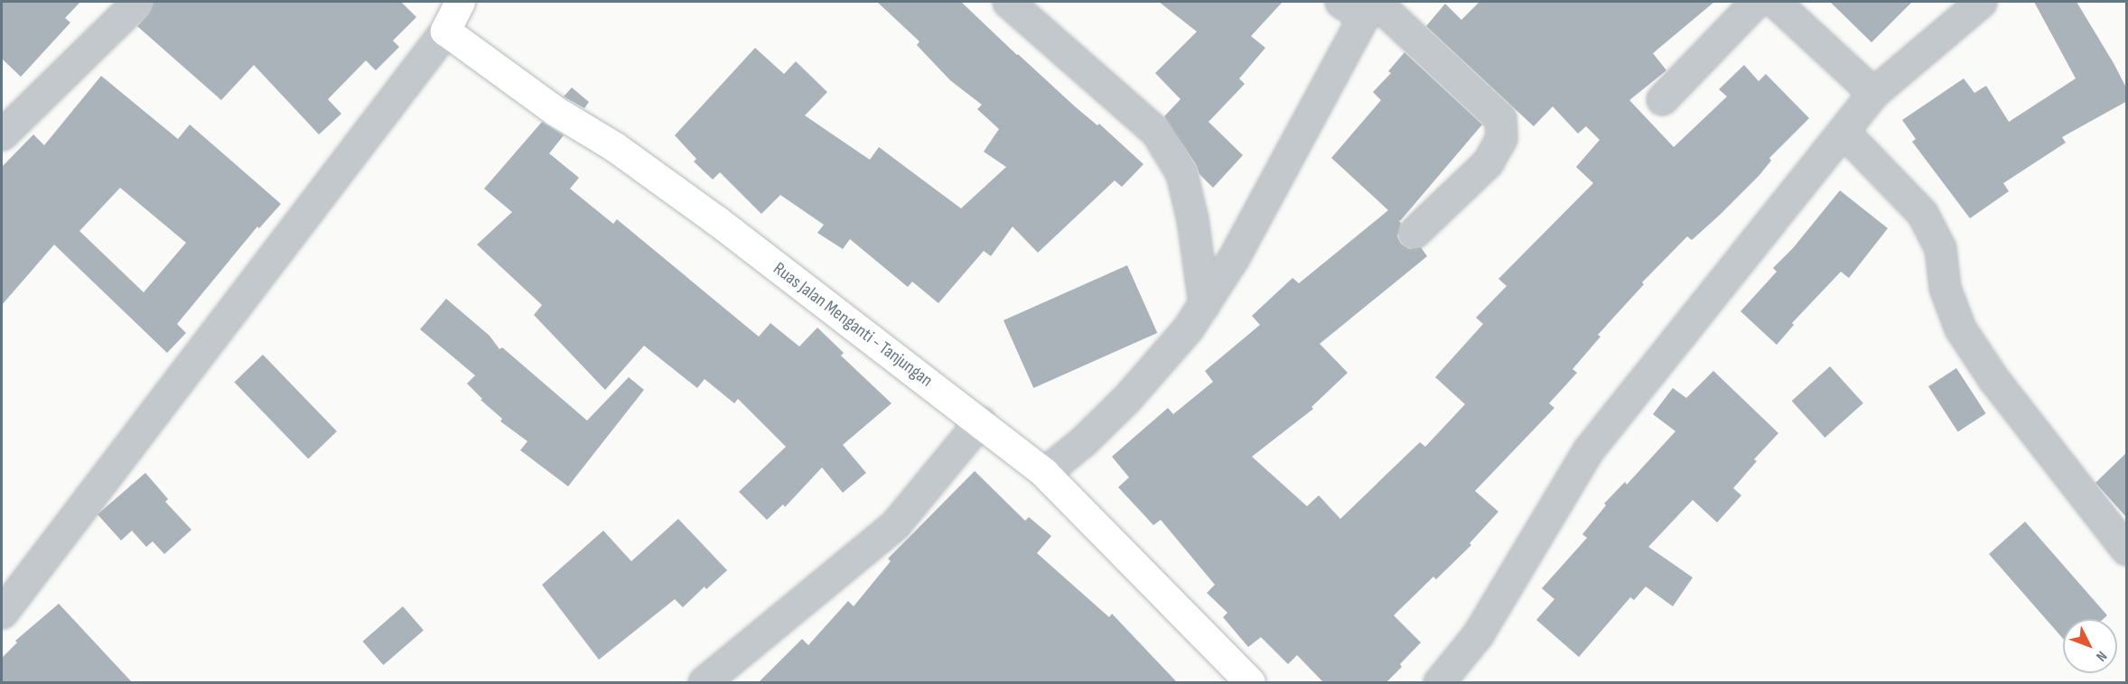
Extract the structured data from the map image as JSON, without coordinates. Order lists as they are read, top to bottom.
{
  "streets": {
    "main road": ["Ruas Jalan Menganti - Tanjungan"]
  },
  "north": "bottom right"
}
